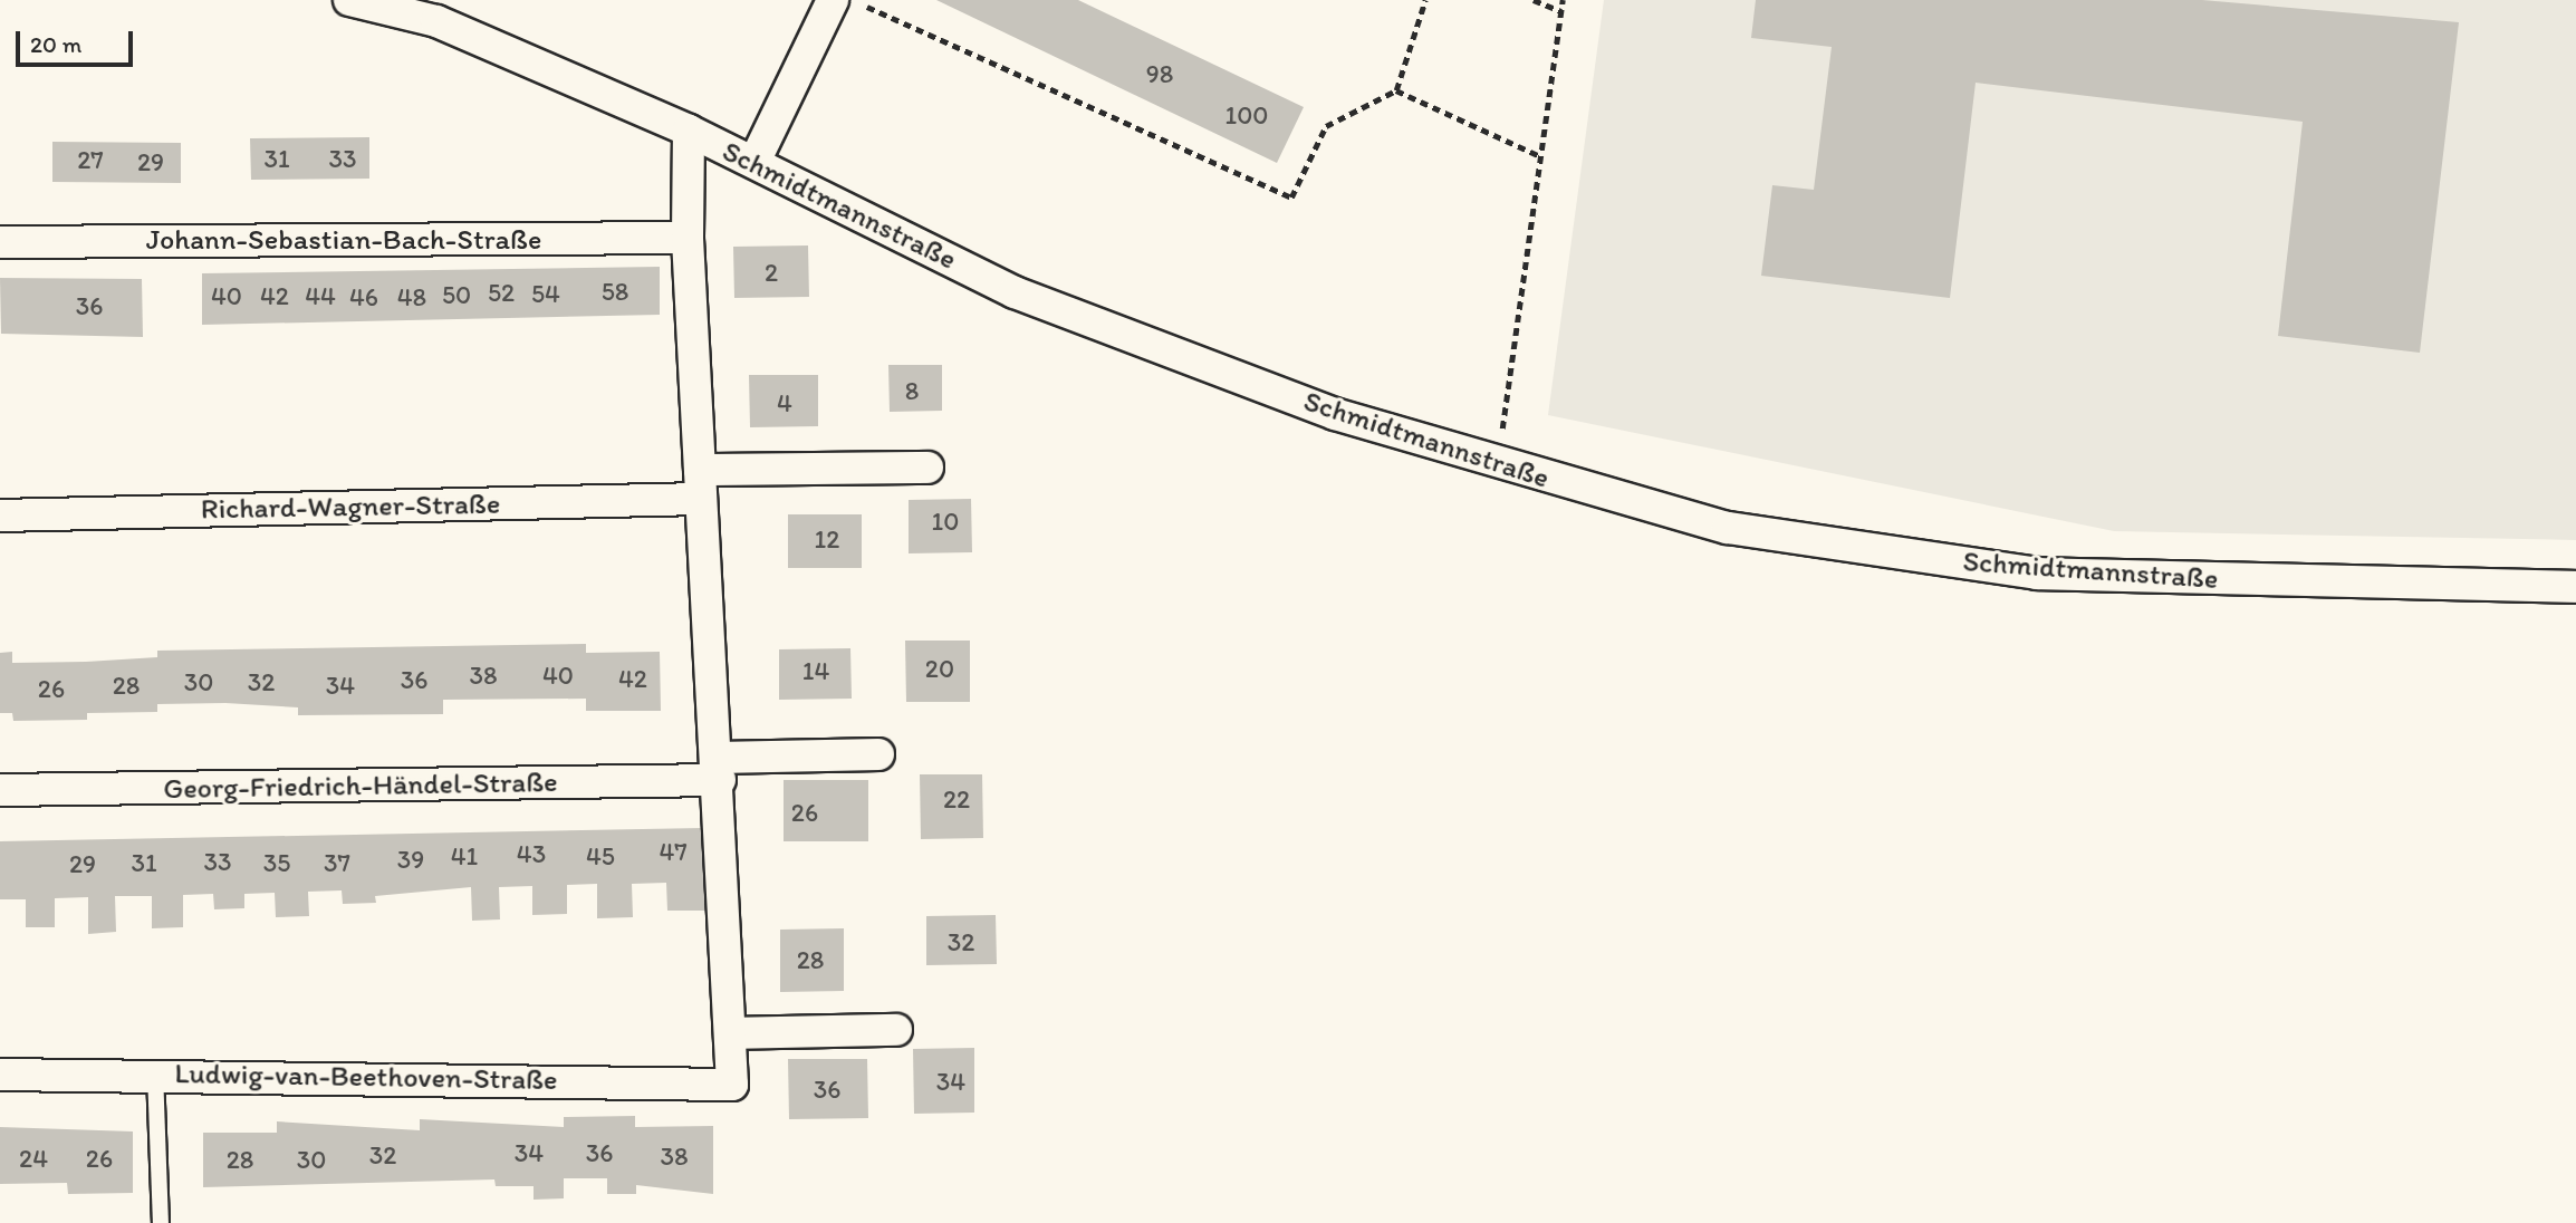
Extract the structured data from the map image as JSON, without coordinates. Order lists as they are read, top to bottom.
{
  "streets": {
    "street": [
      "Schmidtmannstraße",
      "Johann-Sebastian-Bach-Straße",
      "Richard-Wagner-Straße",
      "Georg-Friedrich-Händel-Straße",
      "Ludwig-van-Beethoven-Straße"
    ]
  },
  "house_numbers": [
    "98",
    "100",
    "31",
    "33",
    "27",
    "29",
    "2",
    "58",
    "52",
    "54",
    "50",
    "40",
    "42",
    "44",
    "46",
    "48",
    "36",
    "8",
    "4",
    "10",
    "12",
    "20",
    "14",
    "38",
    "40",
    "42",
    "36",
    "30",
    "32",
    "28",
    "34",
    "26",
    "22",
    "26",
    "47",
    "43",
    "41",
    "45",
    "39",
    "33",
    "31",
    "35",
    "37",
    "29",
    "32",
    "28",
    "34",
    "36",
    "34",
    "36",
    "32",
    "38",
    "24",
    "26",
    "28",
    "30"
  ],
  "scale_bar": "20 m"
}
